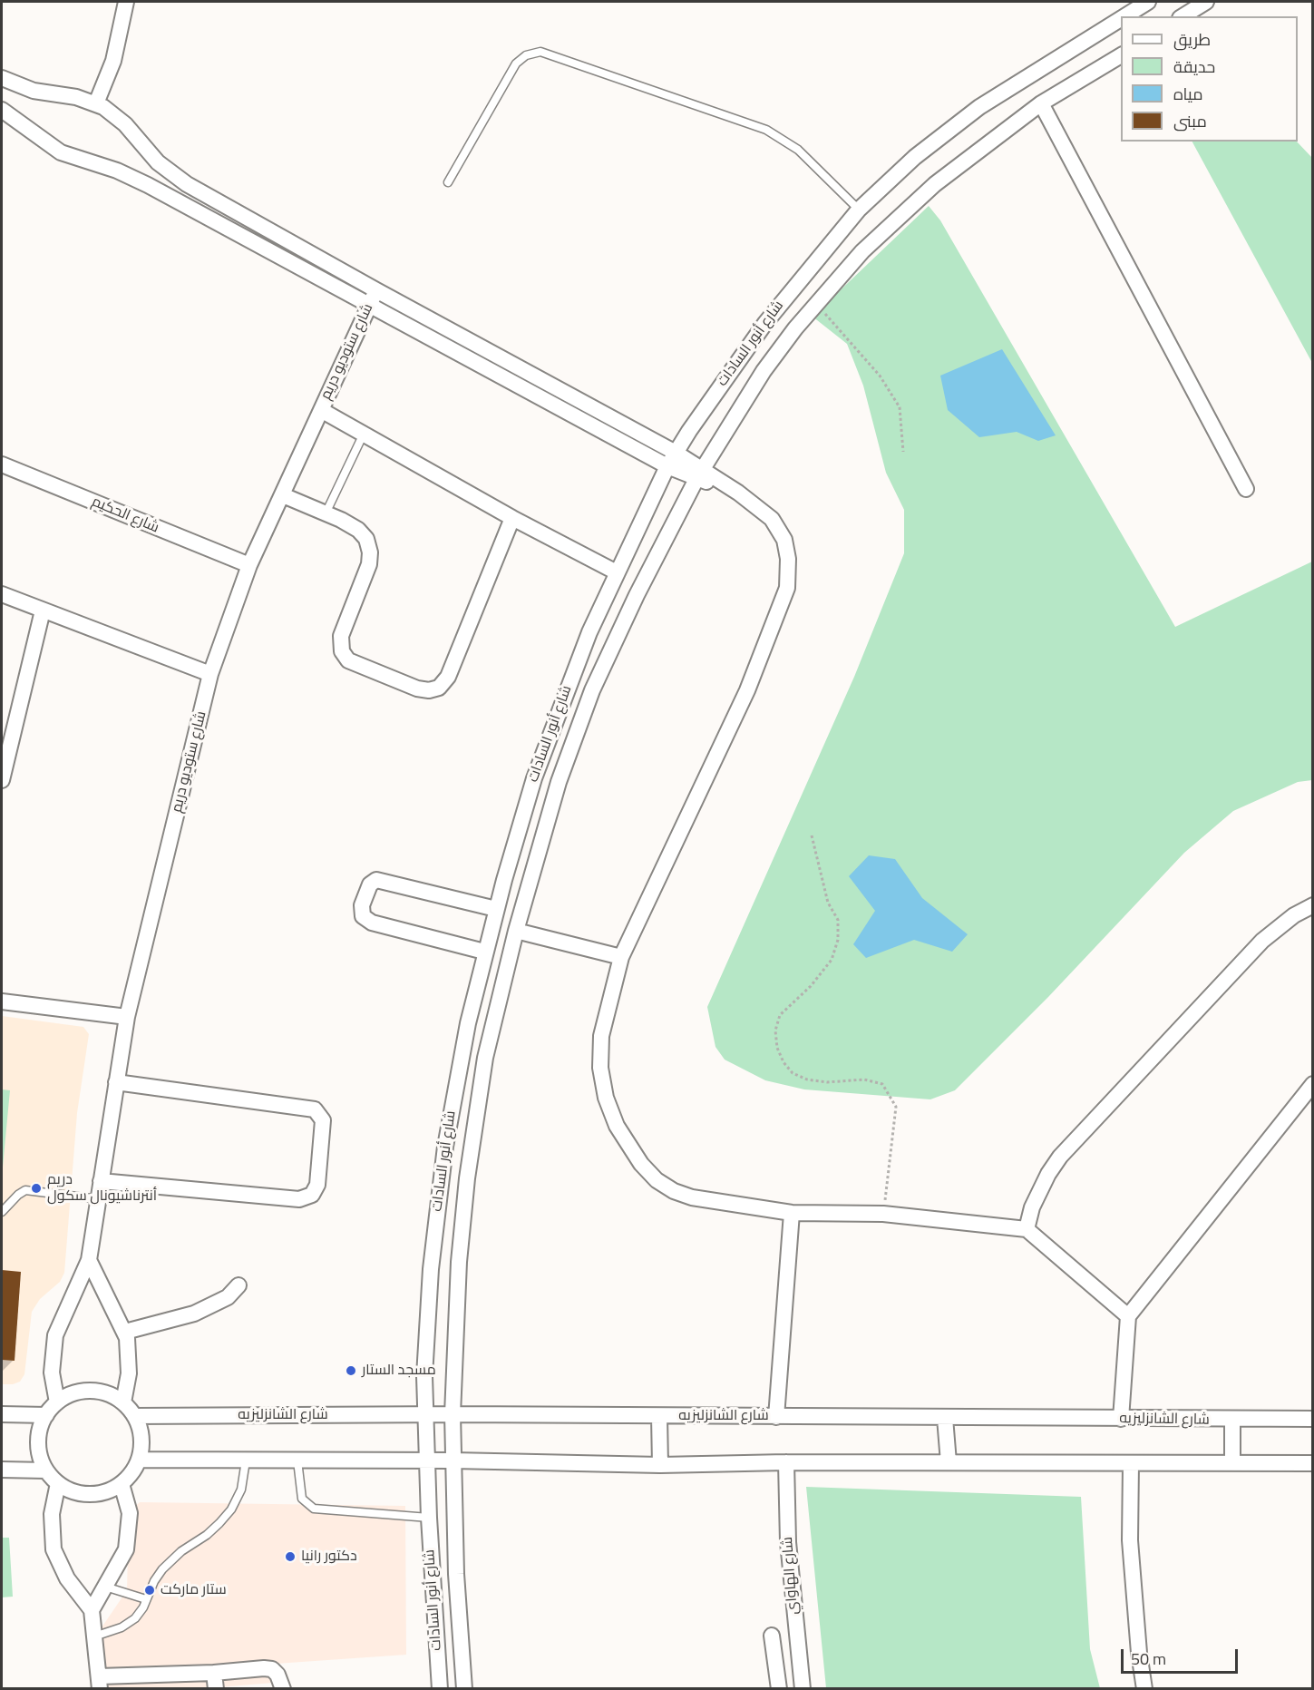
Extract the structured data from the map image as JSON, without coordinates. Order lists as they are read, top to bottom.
{
  "streets": {
    "street": [
      "شارع أنور السادات",
      "شارع ستوديو دريم",
      "شارع الحكيم",
      "شارع الشانزليزيه",
      "شارع الهاواي"
    ]
  },
  "crossings": [
    ["شارع أنور السادات", "شارع الشانزليزيه"],
    ["شارع ستوديو دريم", "شارع الحكيم"],
    ["شارع ستوديو دريم", "شارع الشانزليزيه"]
  ],
  "places": [
    "دريم أنترناشيونال سكول",
    "مسجد الستار",
    "دكتور رانيا",
    "ستار ماركت"
  ],
  "legend": [
    "طريق",
    "حديقة",
    "مياه",
    "مبنى"
  ],
  "scale_bar": "50 m"
}
